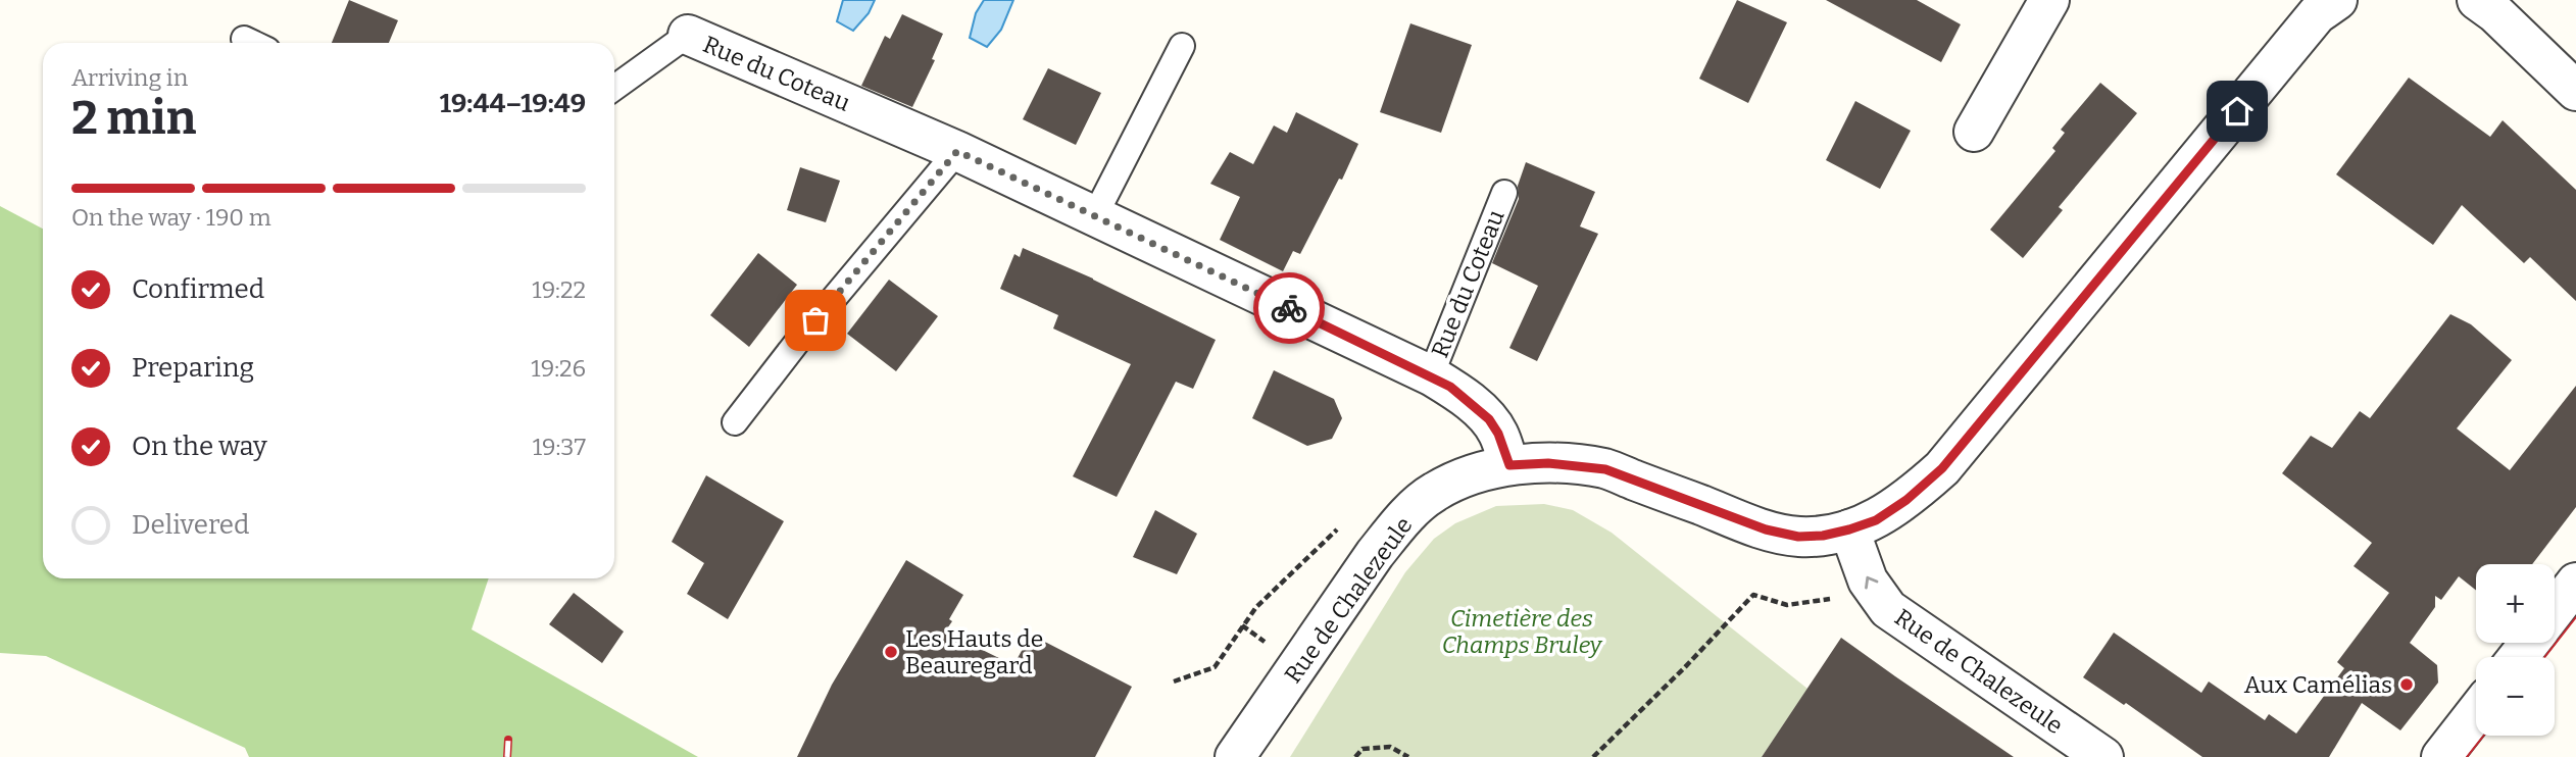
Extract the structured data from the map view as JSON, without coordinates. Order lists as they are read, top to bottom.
{
  "streets": {
    "street": ["Rue du Coteau", "Rue de Chalezeule"]
  },
  "crossings": [
    ["Rue du Coteau", "Rue de Chalezeule"]
  ],
  "parks": ["Cimetière des Champs Bruley"],
  "places": ["Les Hauts de Beauregard", "Aux Camélias"],
  "page": {
    "heading": ["2 min", "Arriving in", "19:44–19:49"],
    "bar": "On the way · 190 m",
    "list": [
      ["Confirmed", "19:22"],
      ["Preparing", "19:26"],
      ["On the way", "19:37"],
      "Delivered"
    ],
    "map_buttons": ["+", "−"]
  }
}
